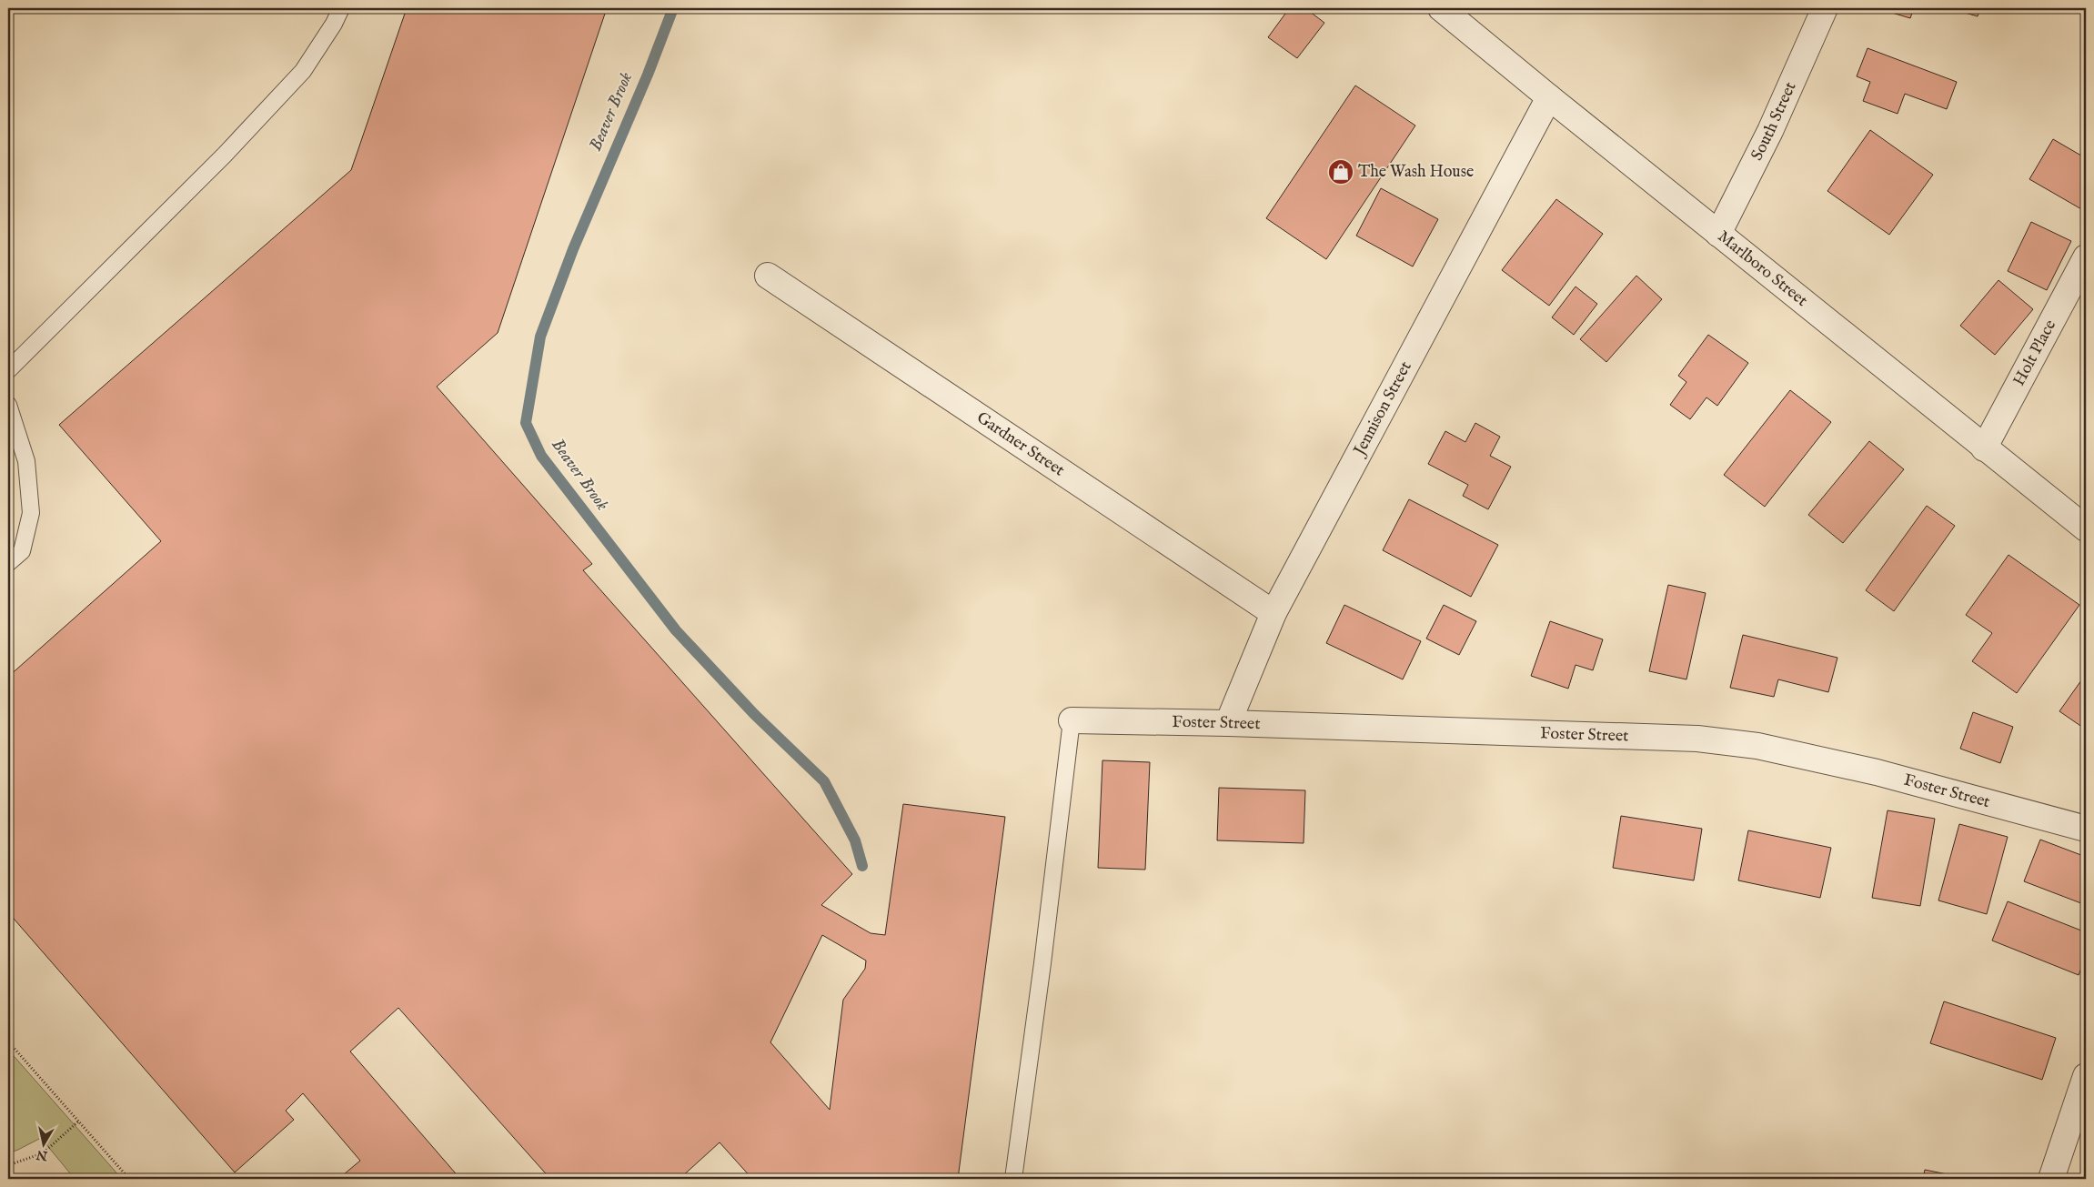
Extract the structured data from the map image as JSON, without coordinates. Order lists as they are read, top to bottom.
{
  "streets": {
    "street": [
      "South Street",
      "Marlboro Street",
      "Holt Place",
      "Jennison Street",
      "Gardner Street",
      "Foster Street"
    ]
  },
  "crossings": [
    ["South Street", "Marlboro Street"],
    ["Marlboro Street", "Holt Place"],
    ["Marlboro Street", "Jennison Street"],
    ["Jennison Street", "Gardner Street"],
    ["Jennison Street", "Foster Street"]
  ],
  "water": ["Beaver Brook"],
  "places": {
    "shop": ["The Wash House"]
  },
  "north": "bottom"
}
